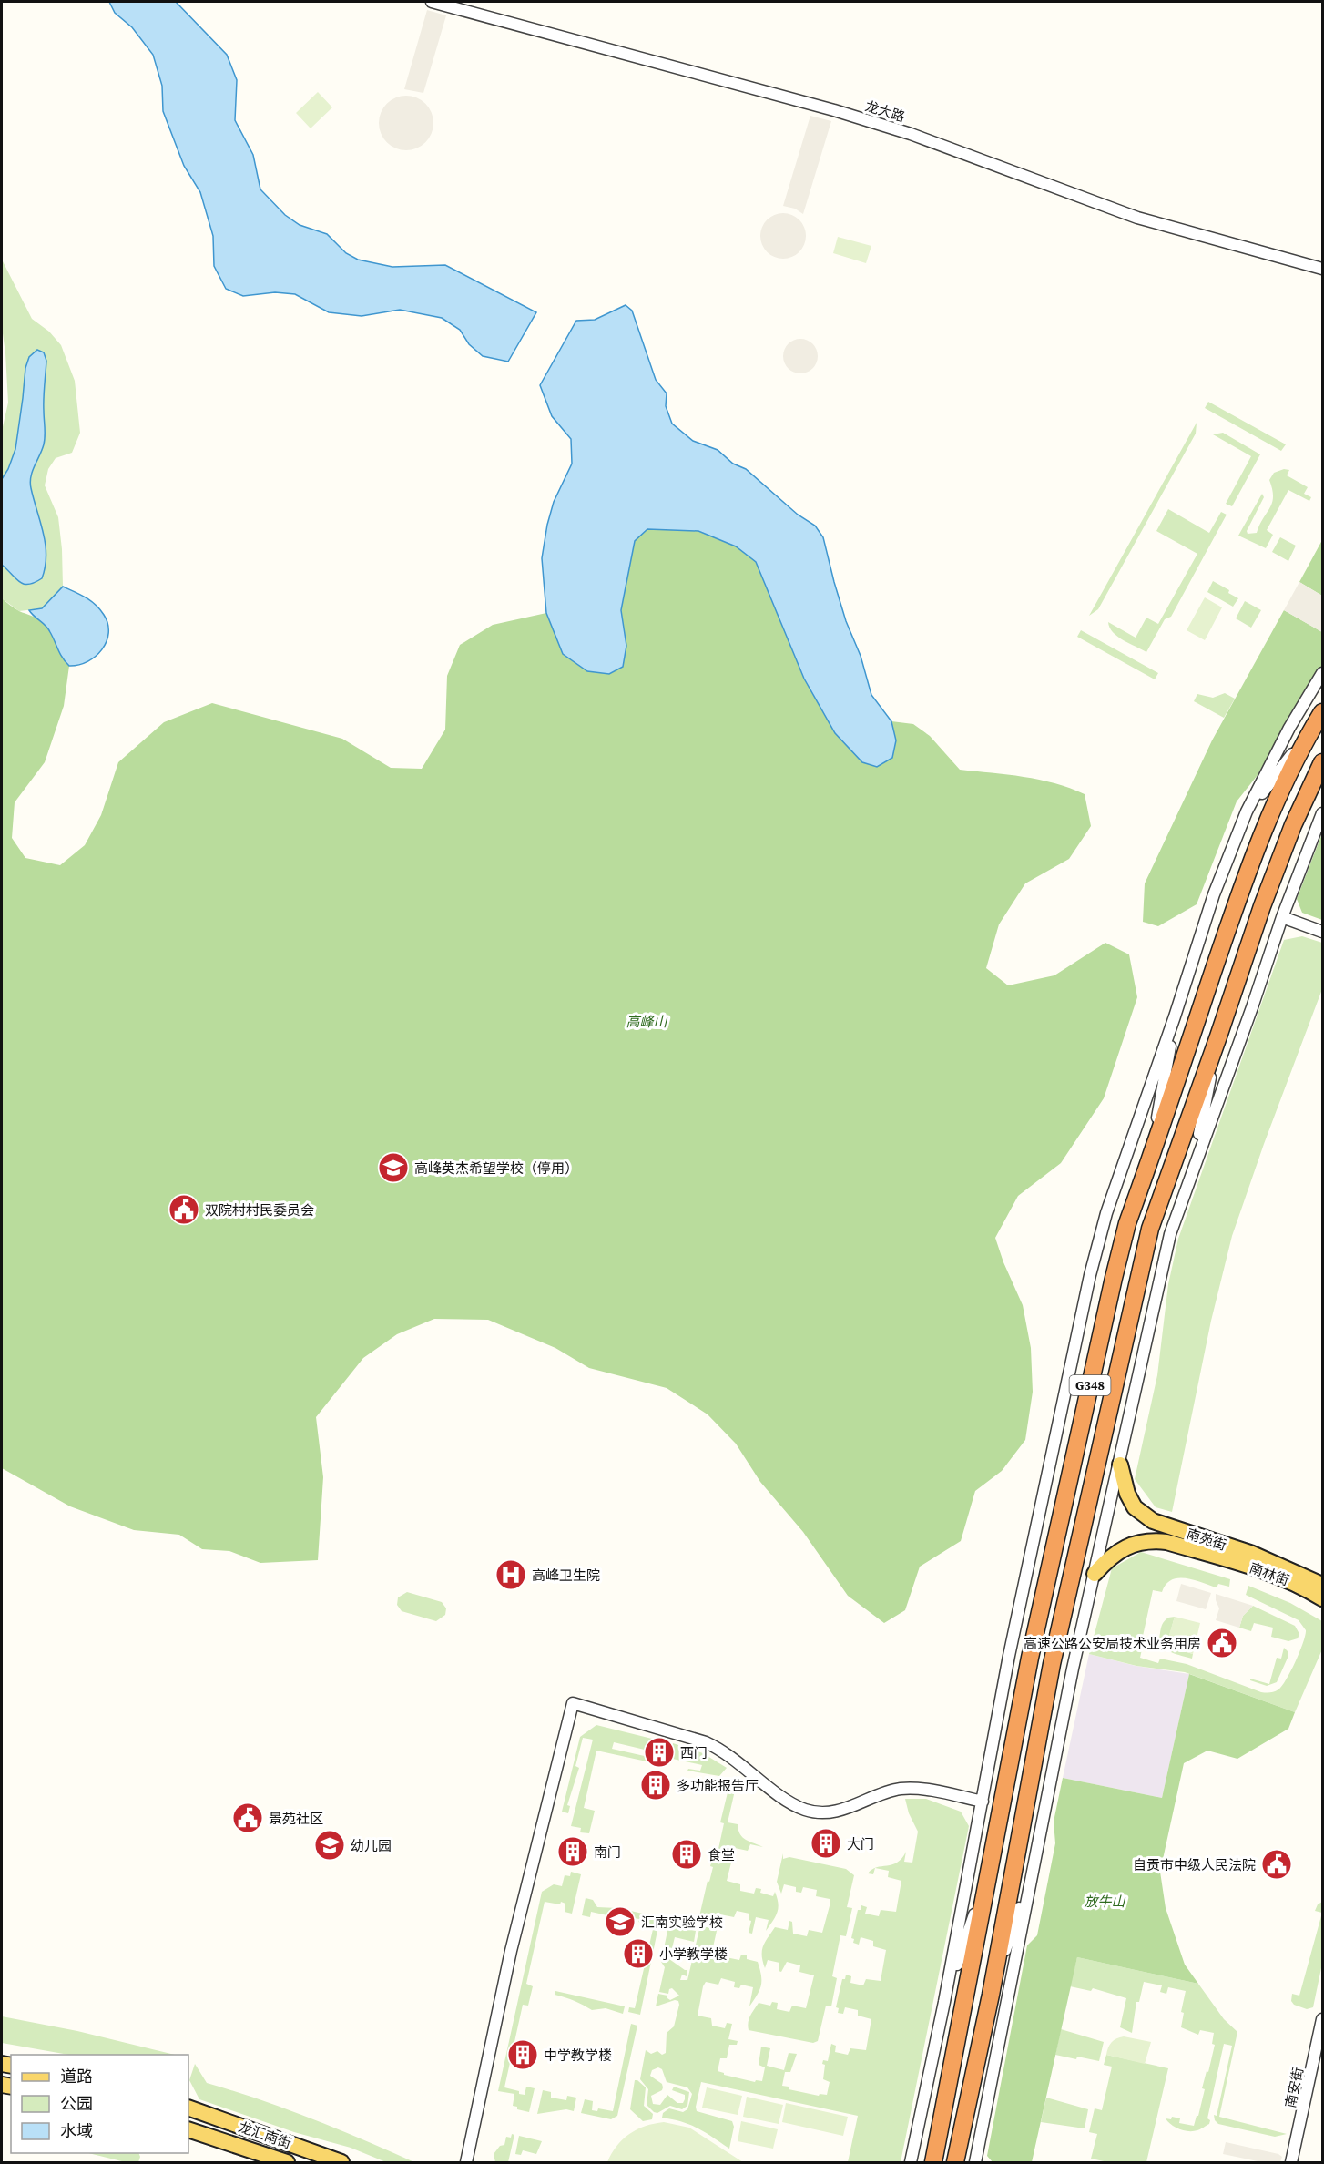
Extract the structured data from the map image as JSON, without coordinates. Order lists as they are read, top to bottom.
{
  "streets": {
    "highway": ["G348"],
    "main road": ["南苑街", "南林街", "龙汇南街"],
    "street": ["龙大路", "南安街"]
  },
  "parks": ["高峰山", "放牛山"],
  "places": {
    "school or university": ["高峰英杰希望学校（停用）", "幼儿园", "汇南实验学校"],
    "public building": [
      "双院村村民委员会",
      "高速公路公安局技术业务用房",
      "景苑社区",
      "自贡市中级人民法院"
    ],
    "hospital": ["高峰卫生院"],
    "building": [
      "西门",
      "多功能报告厅",
      "大门",
      "南门",
      "食堂",
      "小学教学楼",
      "中学教学楼"
    ]
  },
  "legend": ["道路", "公园", "水域"]
}
